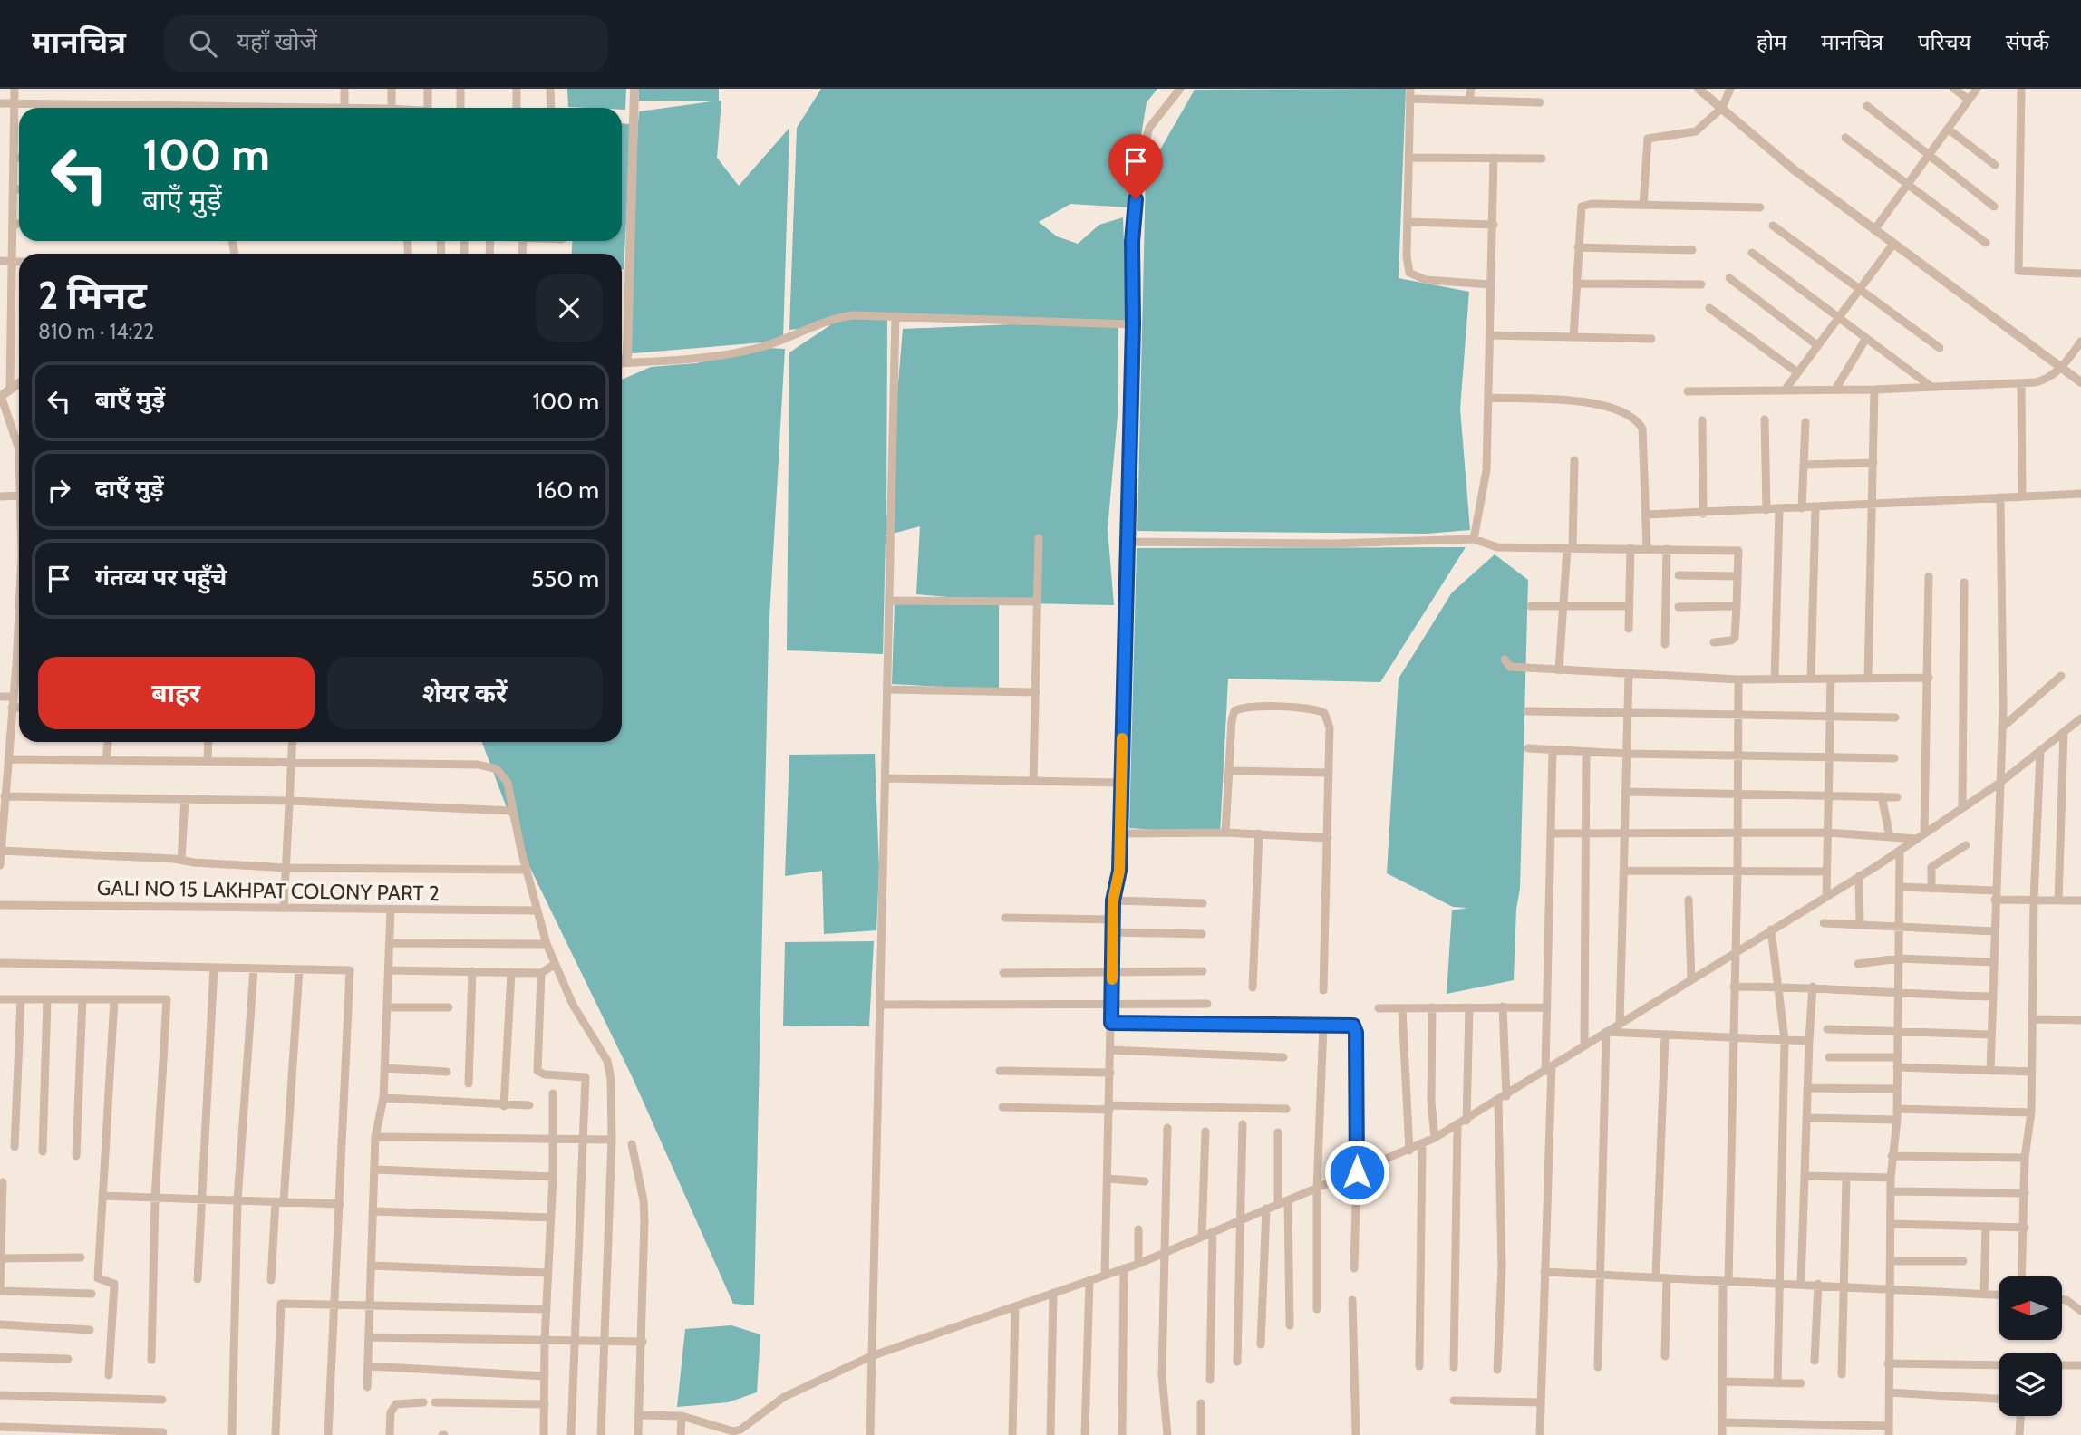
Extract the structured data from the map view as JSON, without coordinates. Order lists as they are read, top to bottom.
{
  "streets": {
    "street": ["GALI NO 15 LAKHPAT COLONY PART 2"]
  },
  "north": "left",
  "page": {
    "header": "मानचित्र",
    "search": "यहाँ खोजें",
    "nav": [
      "होम",
      "मानचित्र",
      "परिचय",
      "संपर्क"
    ],
    "turn": ["100 m", "बाएँ मुड़ें"],
    "heading": ["2 मिनट", "810 m · 14:22"],
    "list": [
      {
        "name": "बाएँ मुड़ें",
        "value": "100 m"
      },
      {
        "name": "दाएँ मुड़ें",
        "value": "160 m"
      },
      {
        "name": "गंतव्य पर पहुँचे",
        "value": "550 m"
      }
    ],
    "buttons": ["बाहर", "शेयर करें"]
  }
}
